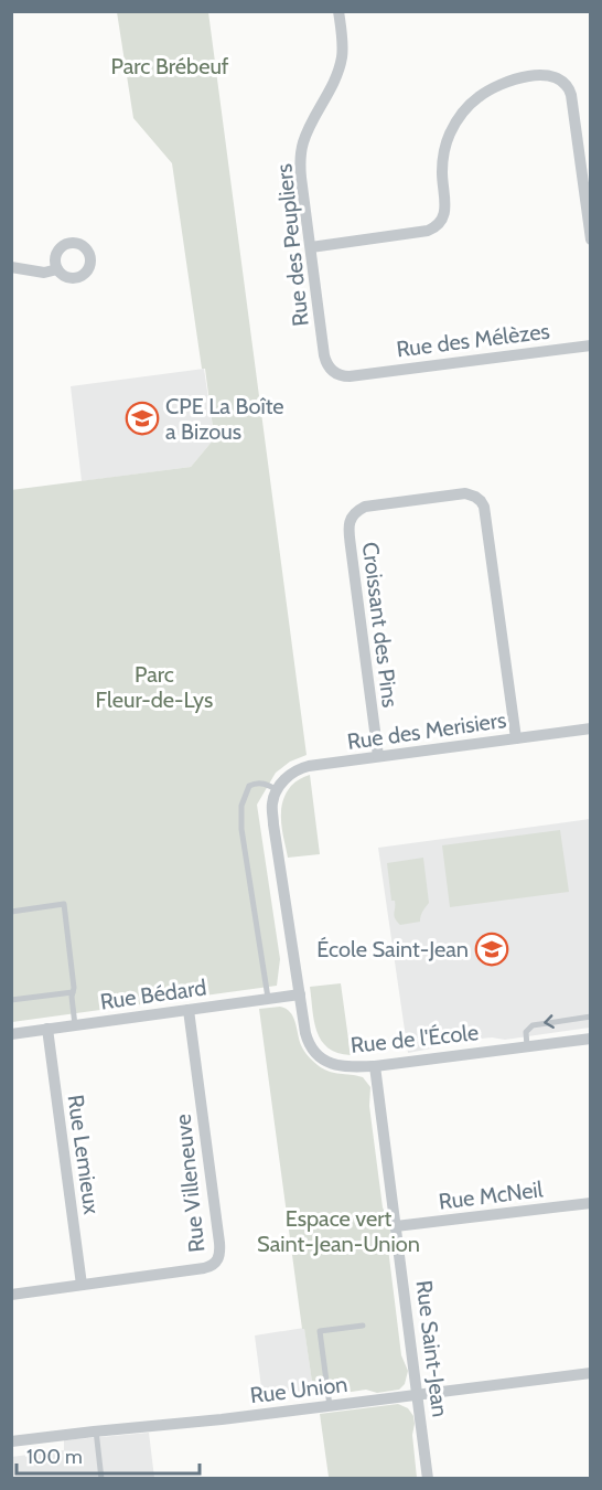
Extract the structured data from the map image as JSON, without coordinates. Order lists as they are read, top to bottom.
{
  "streets": {
    "street": [
      "Rue des Peupliers",
      "Rue des Mélèzes",
      "Croissant des Pins",
      "Rue des Merisiers",
      "Rue Bédard",
      "Rue de l'École",
      "Rue Lemieux",
      "Rue Villeneuve",
      "Rue McNeil",
      "Rue Saint-Jean",
      "Rue Union"
    ]
  },
  "crossings": [
    ["Rue des Peupliers", "Rue des Mélèzes"],
    ["Croissant des Pins", "Rue des Merisiers"],
    ["Rue des Merisiers", "Rue de l'École"],
    ["Rue Bédard", "Rue de l'École"],
    ["Rue Bédard", "Rue Lemieux"],
    ["Rue Bédard", "Rue Villeneuve"],
    ["Rue de l'École", "Rue Saint-Jean"],
    ["Rue Lemieux", "Rue Villeneuve"],
    ["Rue McNeil", "Rue Saint-Jean"],
    ["Rue Saint-Jean", "Rue Union"]
  ],
  "parks": ["Parc Brébeuf", "Parc Fleur-de-Lys", "Espace vert Saint-Jean-Union"],
  "places": {
    "school or university": ["CPE La Boîte a Bizous", "École Saint-Jean"]
  },
  "scale_bar": "100 m"
}
